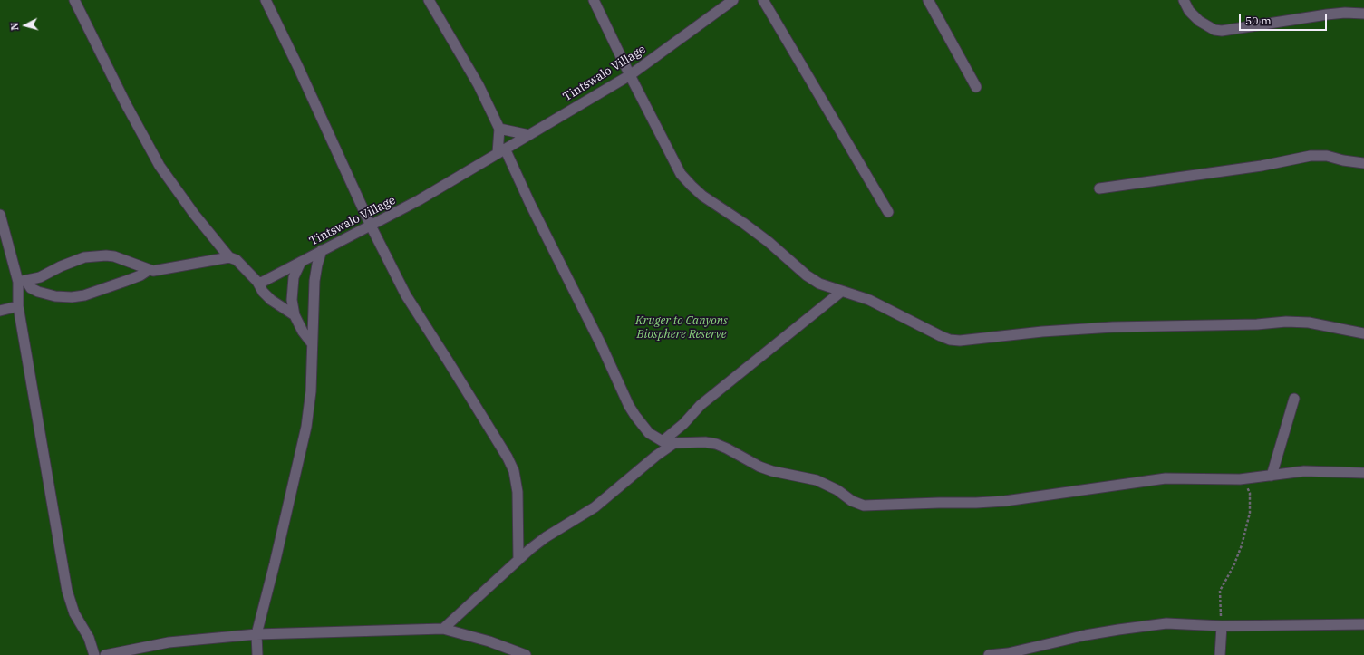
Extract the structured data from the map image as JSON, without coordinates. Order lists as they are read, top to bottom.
{
  "streets": {
    "street": ["Tintswalo Village"]
  },
  "parks": ["Kruger to Canyons Biosphere Reserve"],
  "scale_bar": "50 m",
  "north": "left"
}
